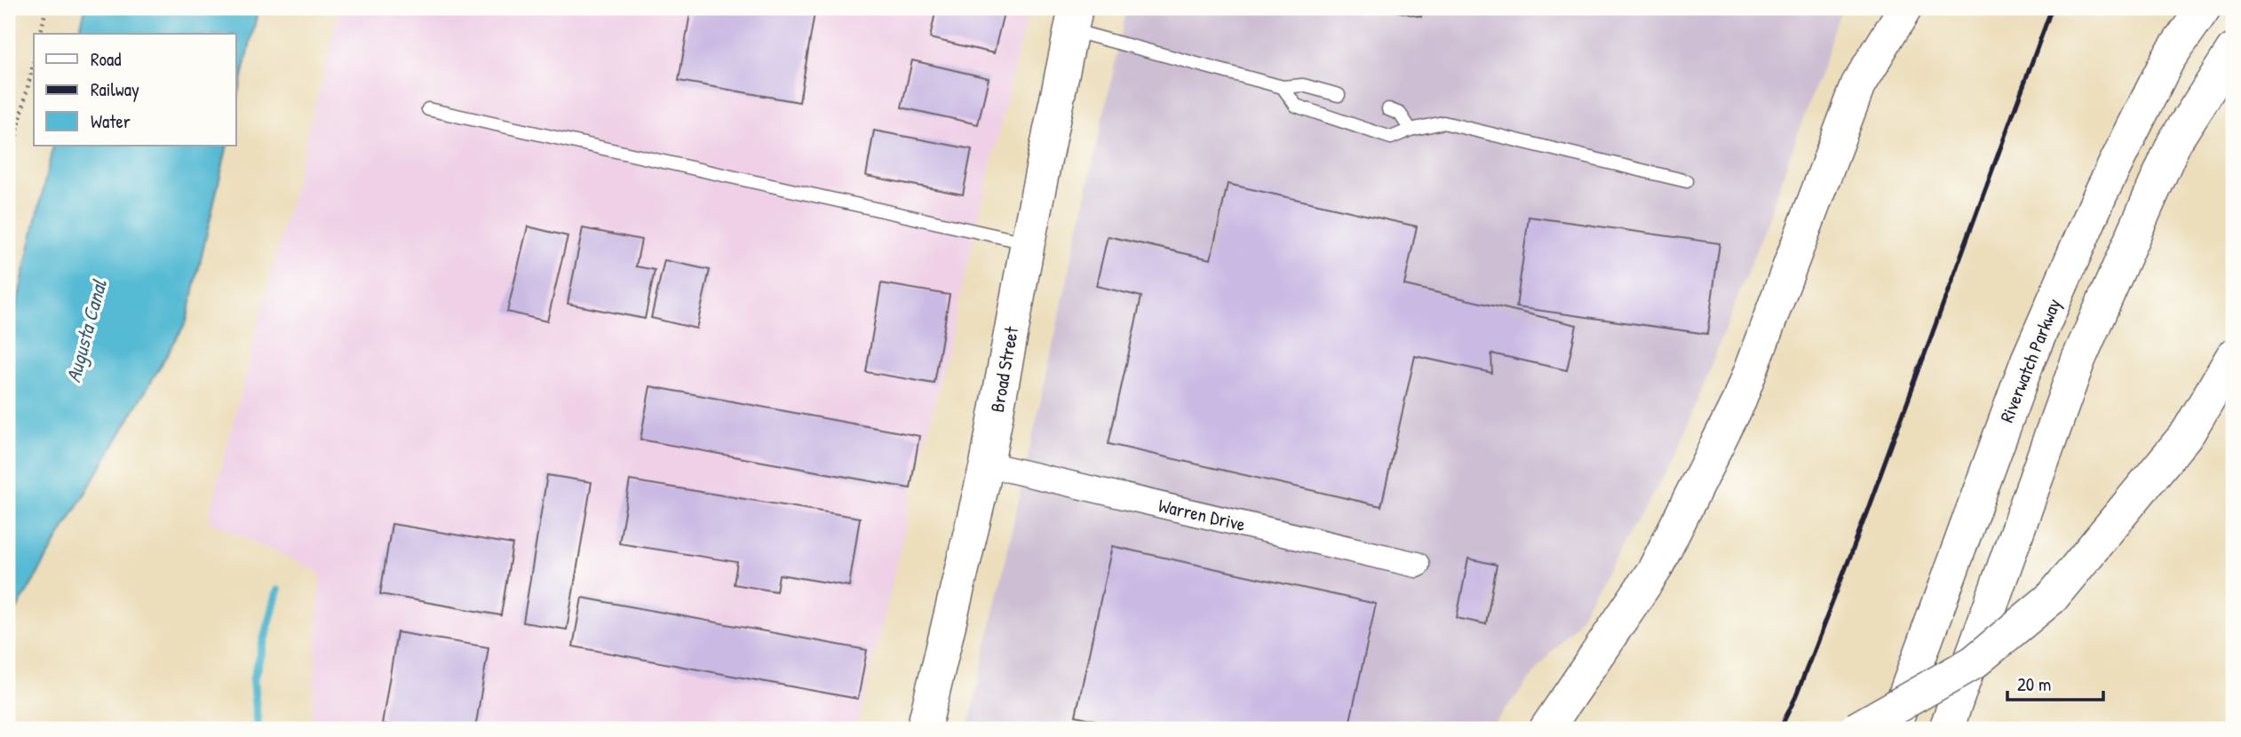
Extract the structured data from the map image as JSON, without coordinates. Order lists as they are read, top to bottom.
{
  "streets": {
    "main road": ["Riverwatch Parkway", "Broad Street"],
    "street": ["Warren Drive"]
  },
  "crossings": [
    ["Broad Street", "Warren Drive"]
  ],
  "water": ["Augusta Canal"],
  "legend": ["Road", "Railway", "Water"],
  "scale_bar": "20 m"
}
